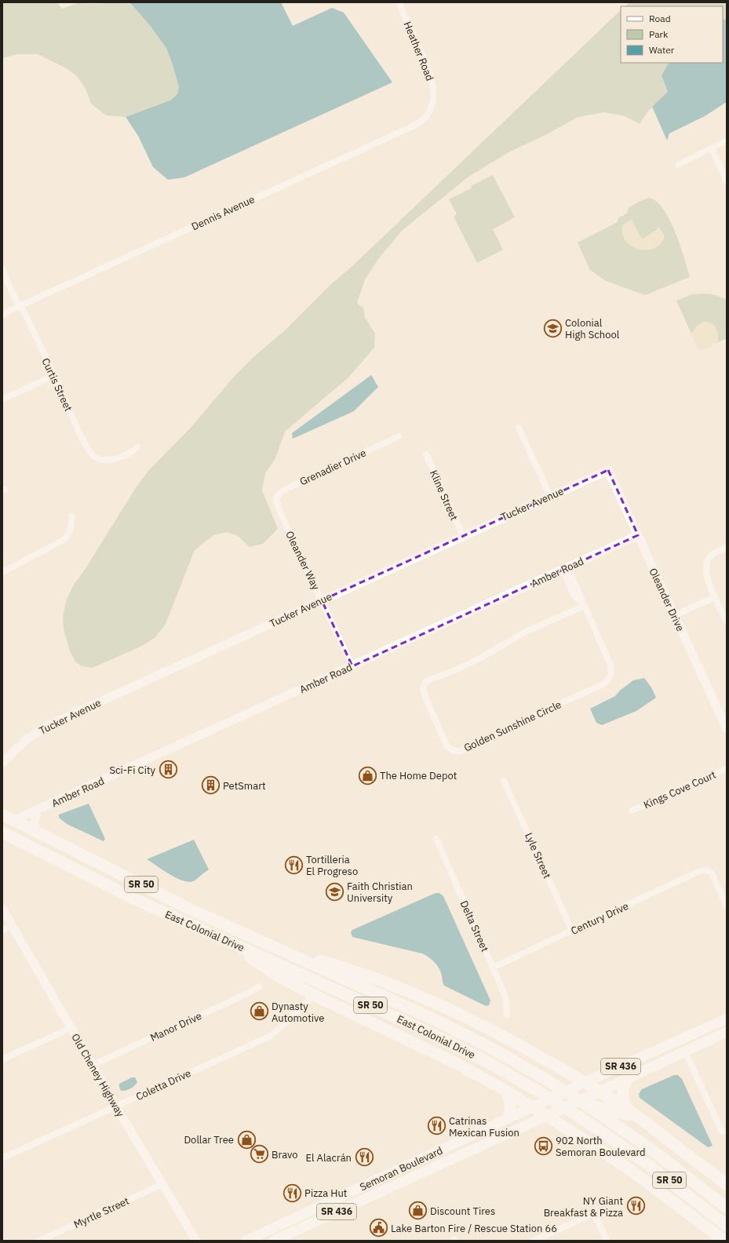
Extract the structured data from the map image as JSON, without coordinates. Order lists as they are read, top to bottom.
{
  "streets": {
    "highway": ["SR 50", "East Colonial Drive"],
    "main road": ["SR 436", "Semoran Boulevard"],
    "street": [
      "Heather Road",
      "Dennis Avenue",
      "Curtis Street",
      "Grenadier Drive",
      "Kline Street",
      "Tucker Avenue",
      "Oleander Way",
      "Amber Road",
      "Oleander Drive",
      "Golden Sunshine Circle",
      "Kings Cove Court",
      "Lyle Street",
      "Century Drive",
      "Delta Street",
      "Manor Drive",
      "Old Cheney Highway",
      "Coletta Drive",
      "Myrtle Street"
    ]
  },
  "crossings": [
    ["Heather Road", "Dennis Avenue"],
    ["Dennis Avenue", "Curtis Street"],
    ["Grenadier Drive", "Oleander Way"],
    ["Kline Street", "Tucker Avenue"],
    ["Tucker Avenue", "Oleander Way"],
    ["Tucker Avenue", "Oleander Drive"],
    ["Oleander Way", "Amber Road"],
    ["Amber Road", "Oleander Drive"],
    ["Amber Road", "Golden Sunshine Circle"],
    ["Amber Road", "East Colonial Drive"],
    ["Lyle Street", "Century Drive"],
    ["Century Drive", "Delta Street"],
    ["Manor Drive", "Old Cheney Highway"],
    ["Old Cheney Highway", "Coletta Drive"],
    ["Old Cheney Highway", "Myrtle Street"]
  ],
  "places": {
    "school or university": ["Colonial High School", "Faith Christian University"],
    "building": ["Sci-Fi City", "PetSmart"],
    "shop": [
      "The Home Depot",
      "Dynasty Automotive",
      "Dollar Tree",
      "Discount Tires"
    ],
    "restaurant": [
      "Tortilleria El Progreso",
      "Catrinas Mexican Fusion",
      "El Alacrán",
      "Pizza Hut",
      "NY Giant Breakfast & Pizza"
    ],
    "bus stop": ["902 North Semoran Boulevard"],
    "supermarket": ["Bravo"],
    "public building": ["Lake Barton Fire / Rescue Station 66"]
  },
  "legend": ["Road", "Park", "Water"]
}
